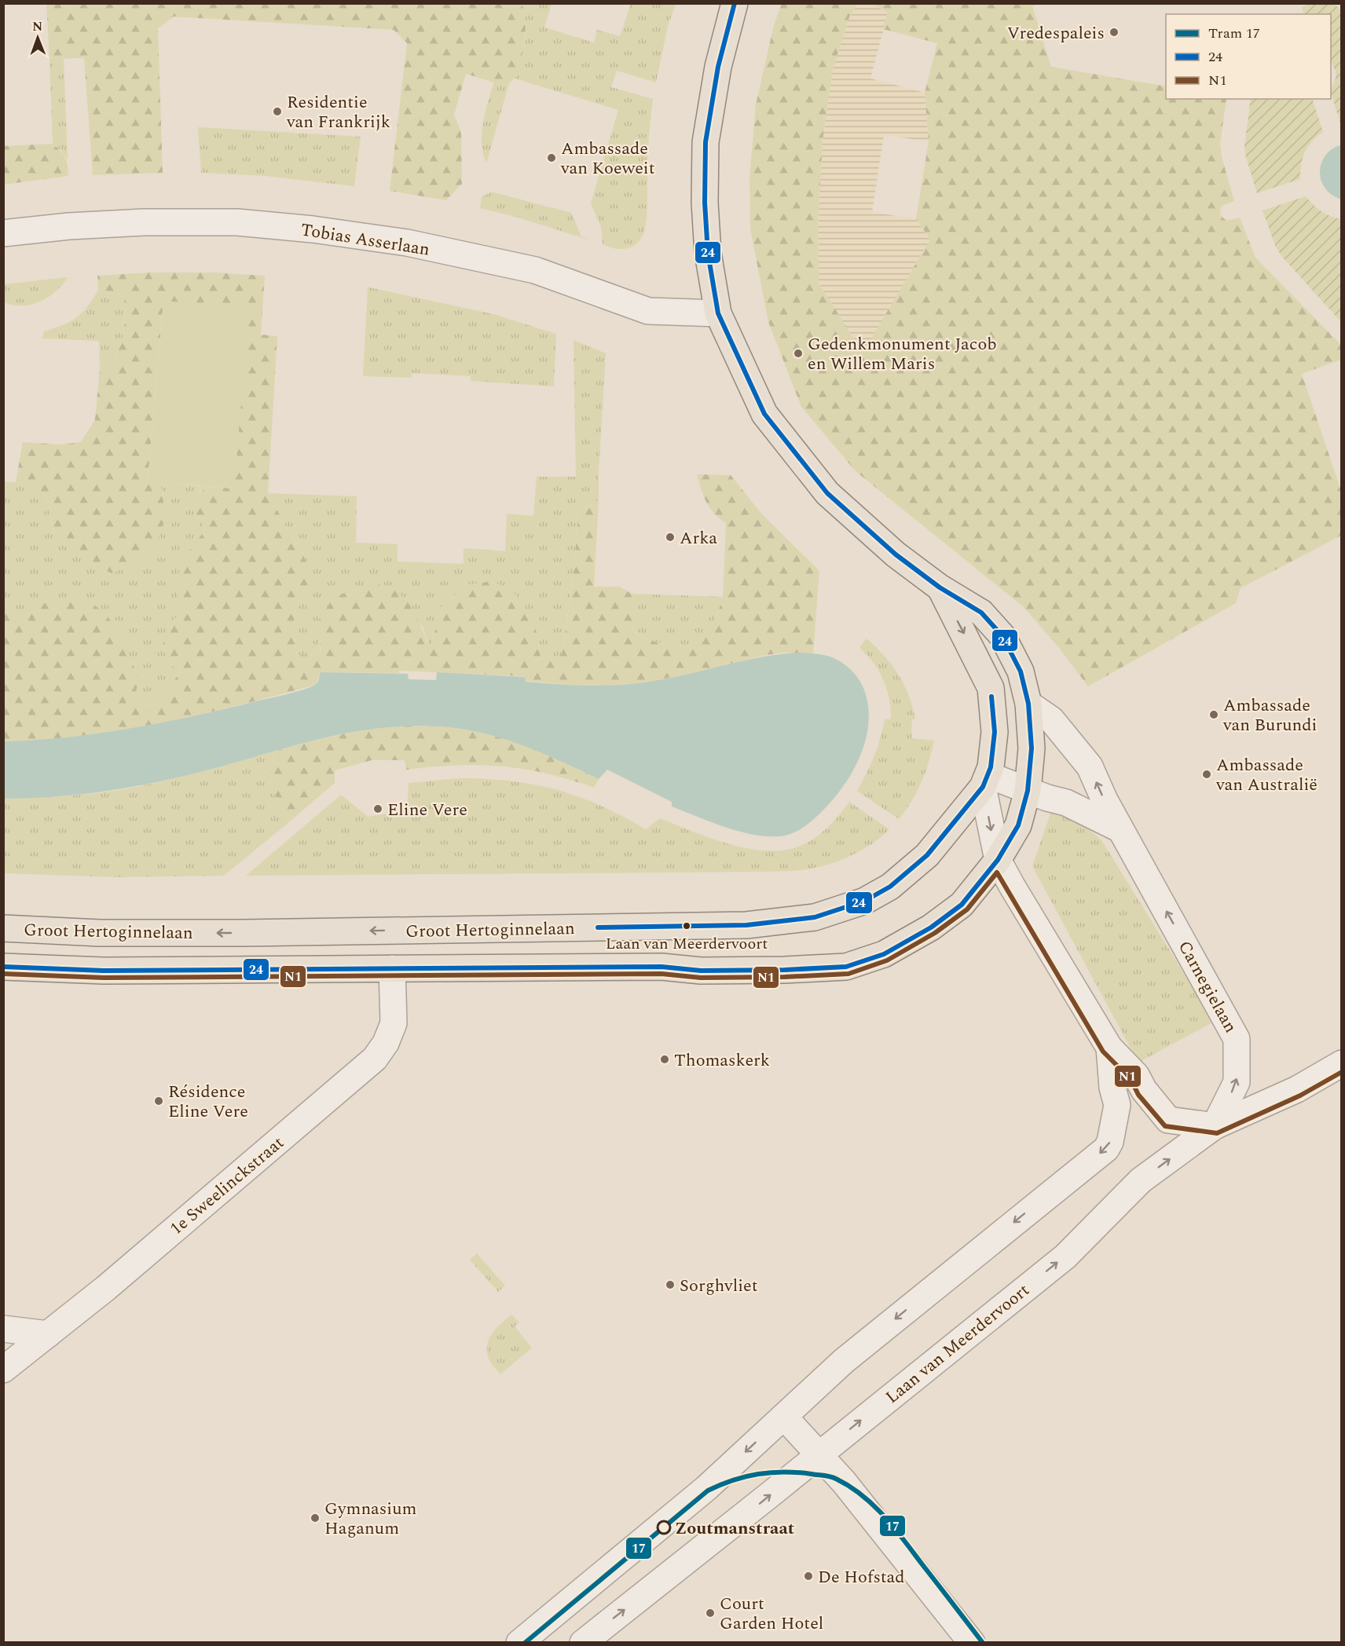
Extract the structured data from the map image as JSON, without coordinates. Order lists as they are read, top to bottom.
{
  "streets": {
    "main road": ["Groot Hertoginnelaan"],
    "street": [
      "Tobias Asserlaan",
      "Carnegielaan",
      "1e Sweelinckstraat",
      "Laan van Meerdervoort"
    ]
  },
  "crossings": [
    ["Carnegielaan", "Laan van Meerdervoort"]
  ],
  "places": [
    "Vredespaleis",
    "Residentie van Frankrijk",
    "Ambassade van Koeweit",
    "Gedenkmonument Jacob en Willem Maris",
    "Arka",
    "Ambassade van Burundi",
    "Ambassade van Australië",
    "Eline Vere",
    "Laan van Meerdervoort",
    "Thomaskerk",
    "Résidence Eline Vere",
    "Sorghvliet",
    "Gymnasium Haganum",
    "Zoutmanstraat",
    "De Hofstad",
    "Court Garden Hotel"
  ],
  "lines": ["transit line 24", "transit line N1", "tram line 17"],
  "legend": ["Tram 17", "24", "N1"],
  "north": "top"
}
